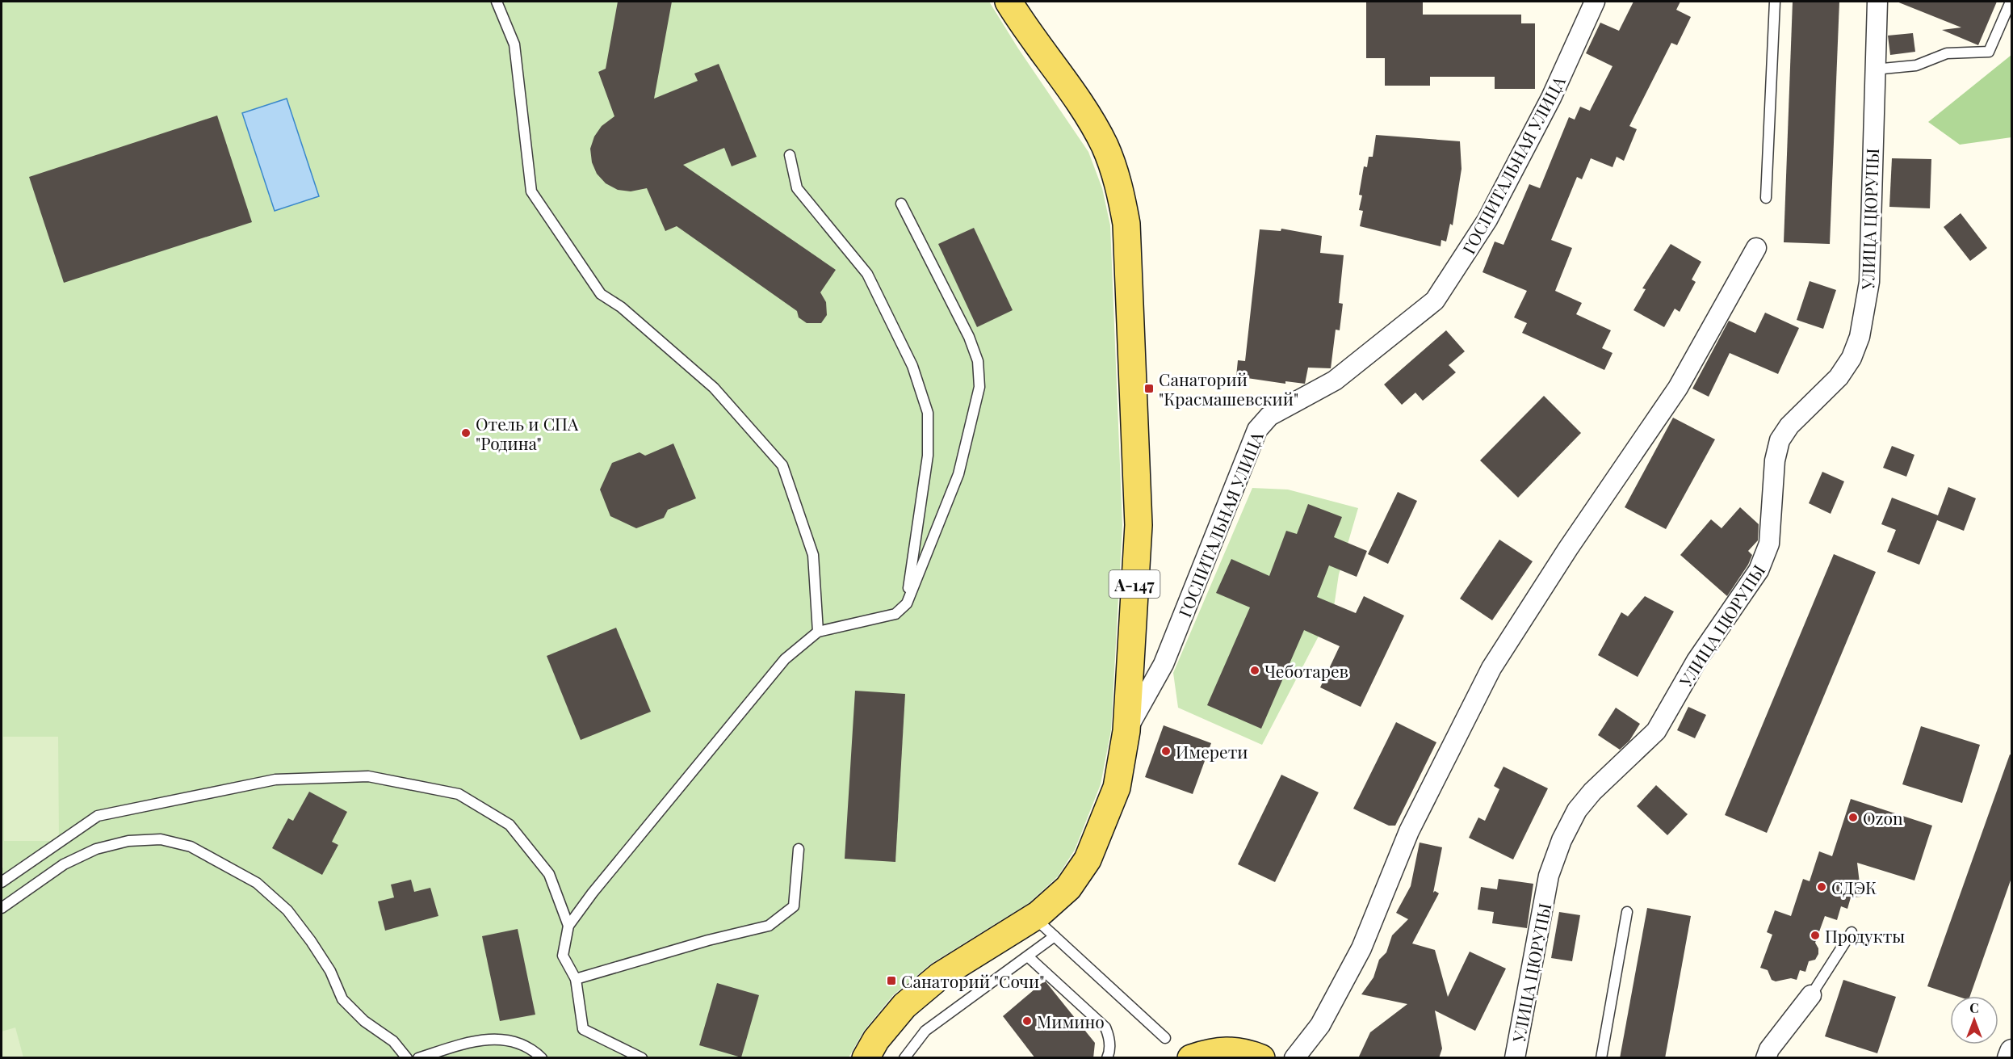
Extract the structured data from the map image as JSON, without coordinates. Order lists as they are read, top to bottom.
{
  "streets": {
    "main road": ["А-147"],
    "street": ["ГОСПИТАЛЬНАЯ УЛИЦА", "УЛИЦА ЦЮРУПЫ"]
  },
  "crossings": [
    ["ГОСПИТАЛЬНАЯ УЛИЦА", "А-147"]
  ],
  "places": {
    "transit": ["Санаторий \"Красмашевский\"", "Санаторий \"Сочи\""],
    "other": [
      "Отель и СПА \"Родина\"",
      "Чеботарев",
      "Имерети",
      "Ozon",
      "СДЭК",
      "Продукты",
      "Мимино"
    ]
  },
  "north": "top"
}
